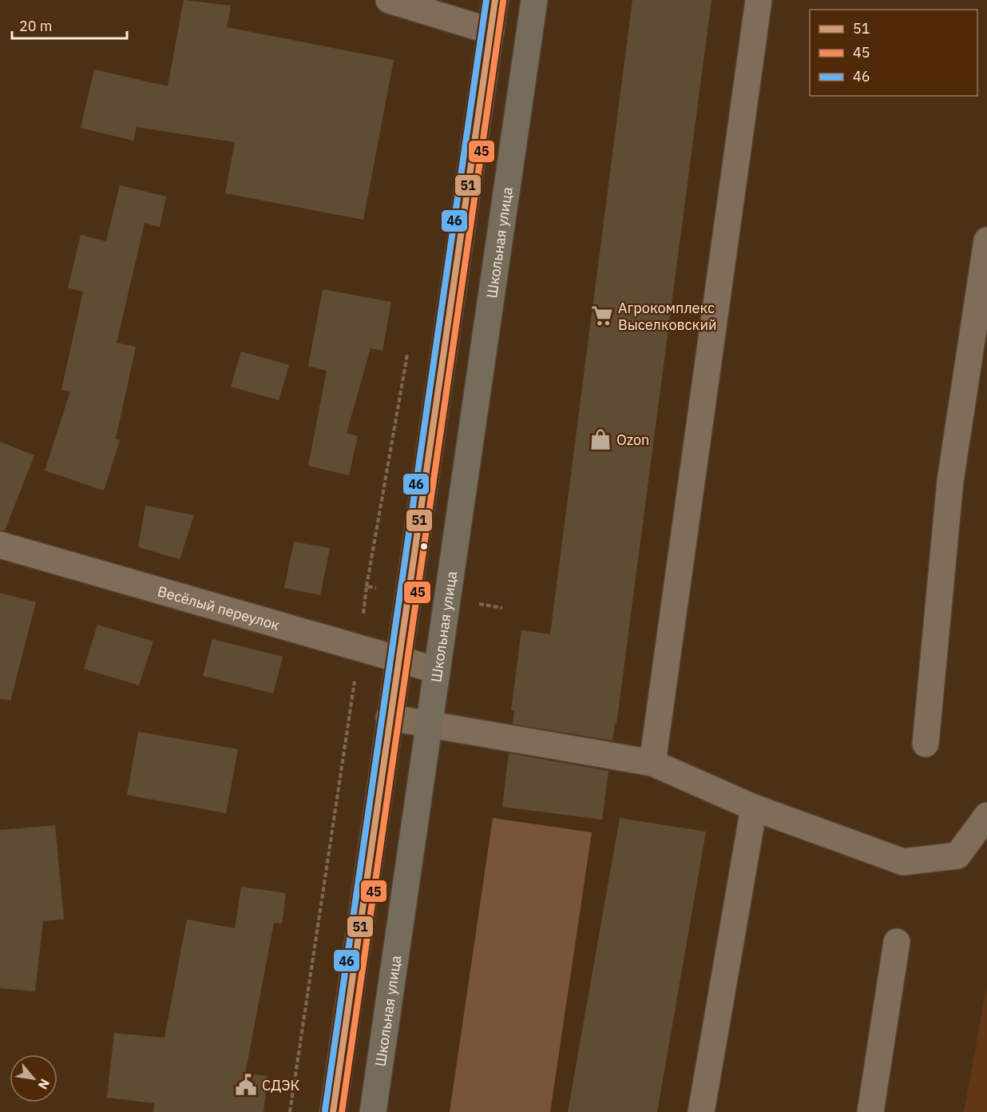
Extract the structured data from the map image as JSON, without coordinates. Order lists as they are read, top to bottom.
{
  "streets": {
    "main road": ["Школьная улица"],
    "street": ["Весёлый переулок"]
  },
  "crossings": [
    ["Школьная улица", "Весёлый переулок"]
  ],
  "places": {
    "supermarket": ["Агрокомплекс Выселковский"],
    "shop": ["Ozon"],
    "public building": ["СДЭК"]
  },
  "lines": ["transit line 51", "transit line 46", "transit line 45"],
  "legend": ["51", "45", "46"],
  "scale_bar": "20 m",
  "north": "bottom right"
}
